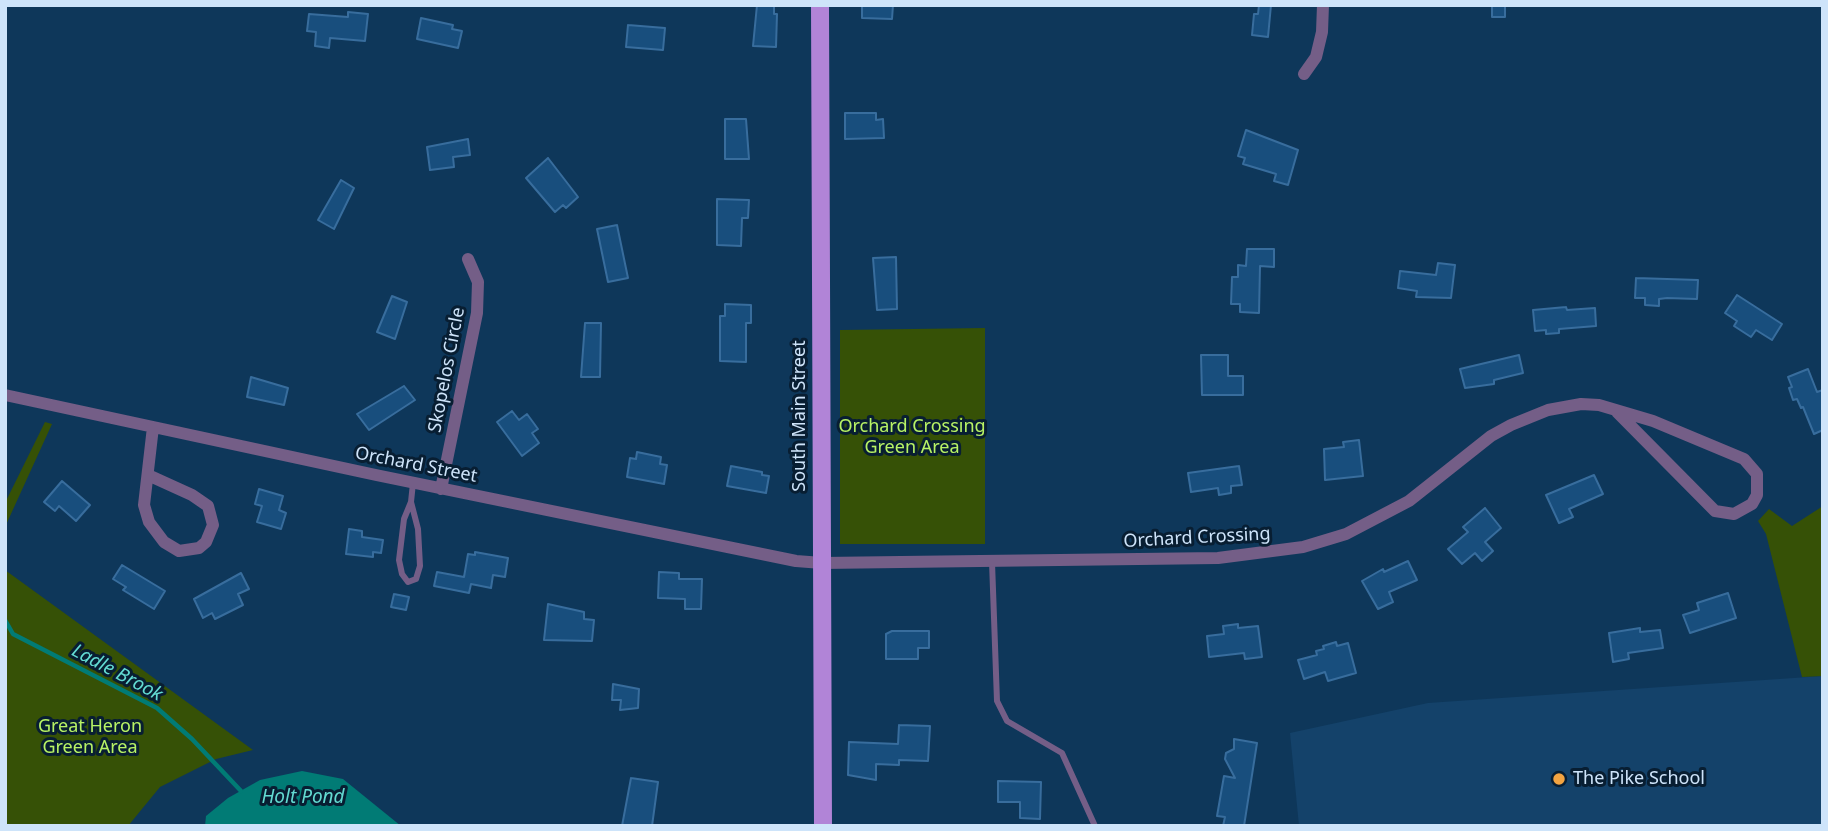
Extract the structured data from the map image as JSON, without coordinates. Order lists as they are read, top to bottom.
{
  "streets": {
    "main road": ["South Main Street"],
    "street": ["Skopelos Circle", "Orchard Street", "Orchard Crossing"]
  },
  "crossings": [
    ["Skopelos Circle", "Orchard Street"],
    ["South Main Street", "Orchard Street"],
    ["South Main Street", "Orchard Crossing"],
    ["Orchard Street", "Orchard Crossing"]
  ],
  "water": ["Ladle Brook", "Holt Pond"],
  "parks": ["Orchard Crossing Green Area", "Great Heron Green Area"],
  "places": ["The Pike School"]
}
